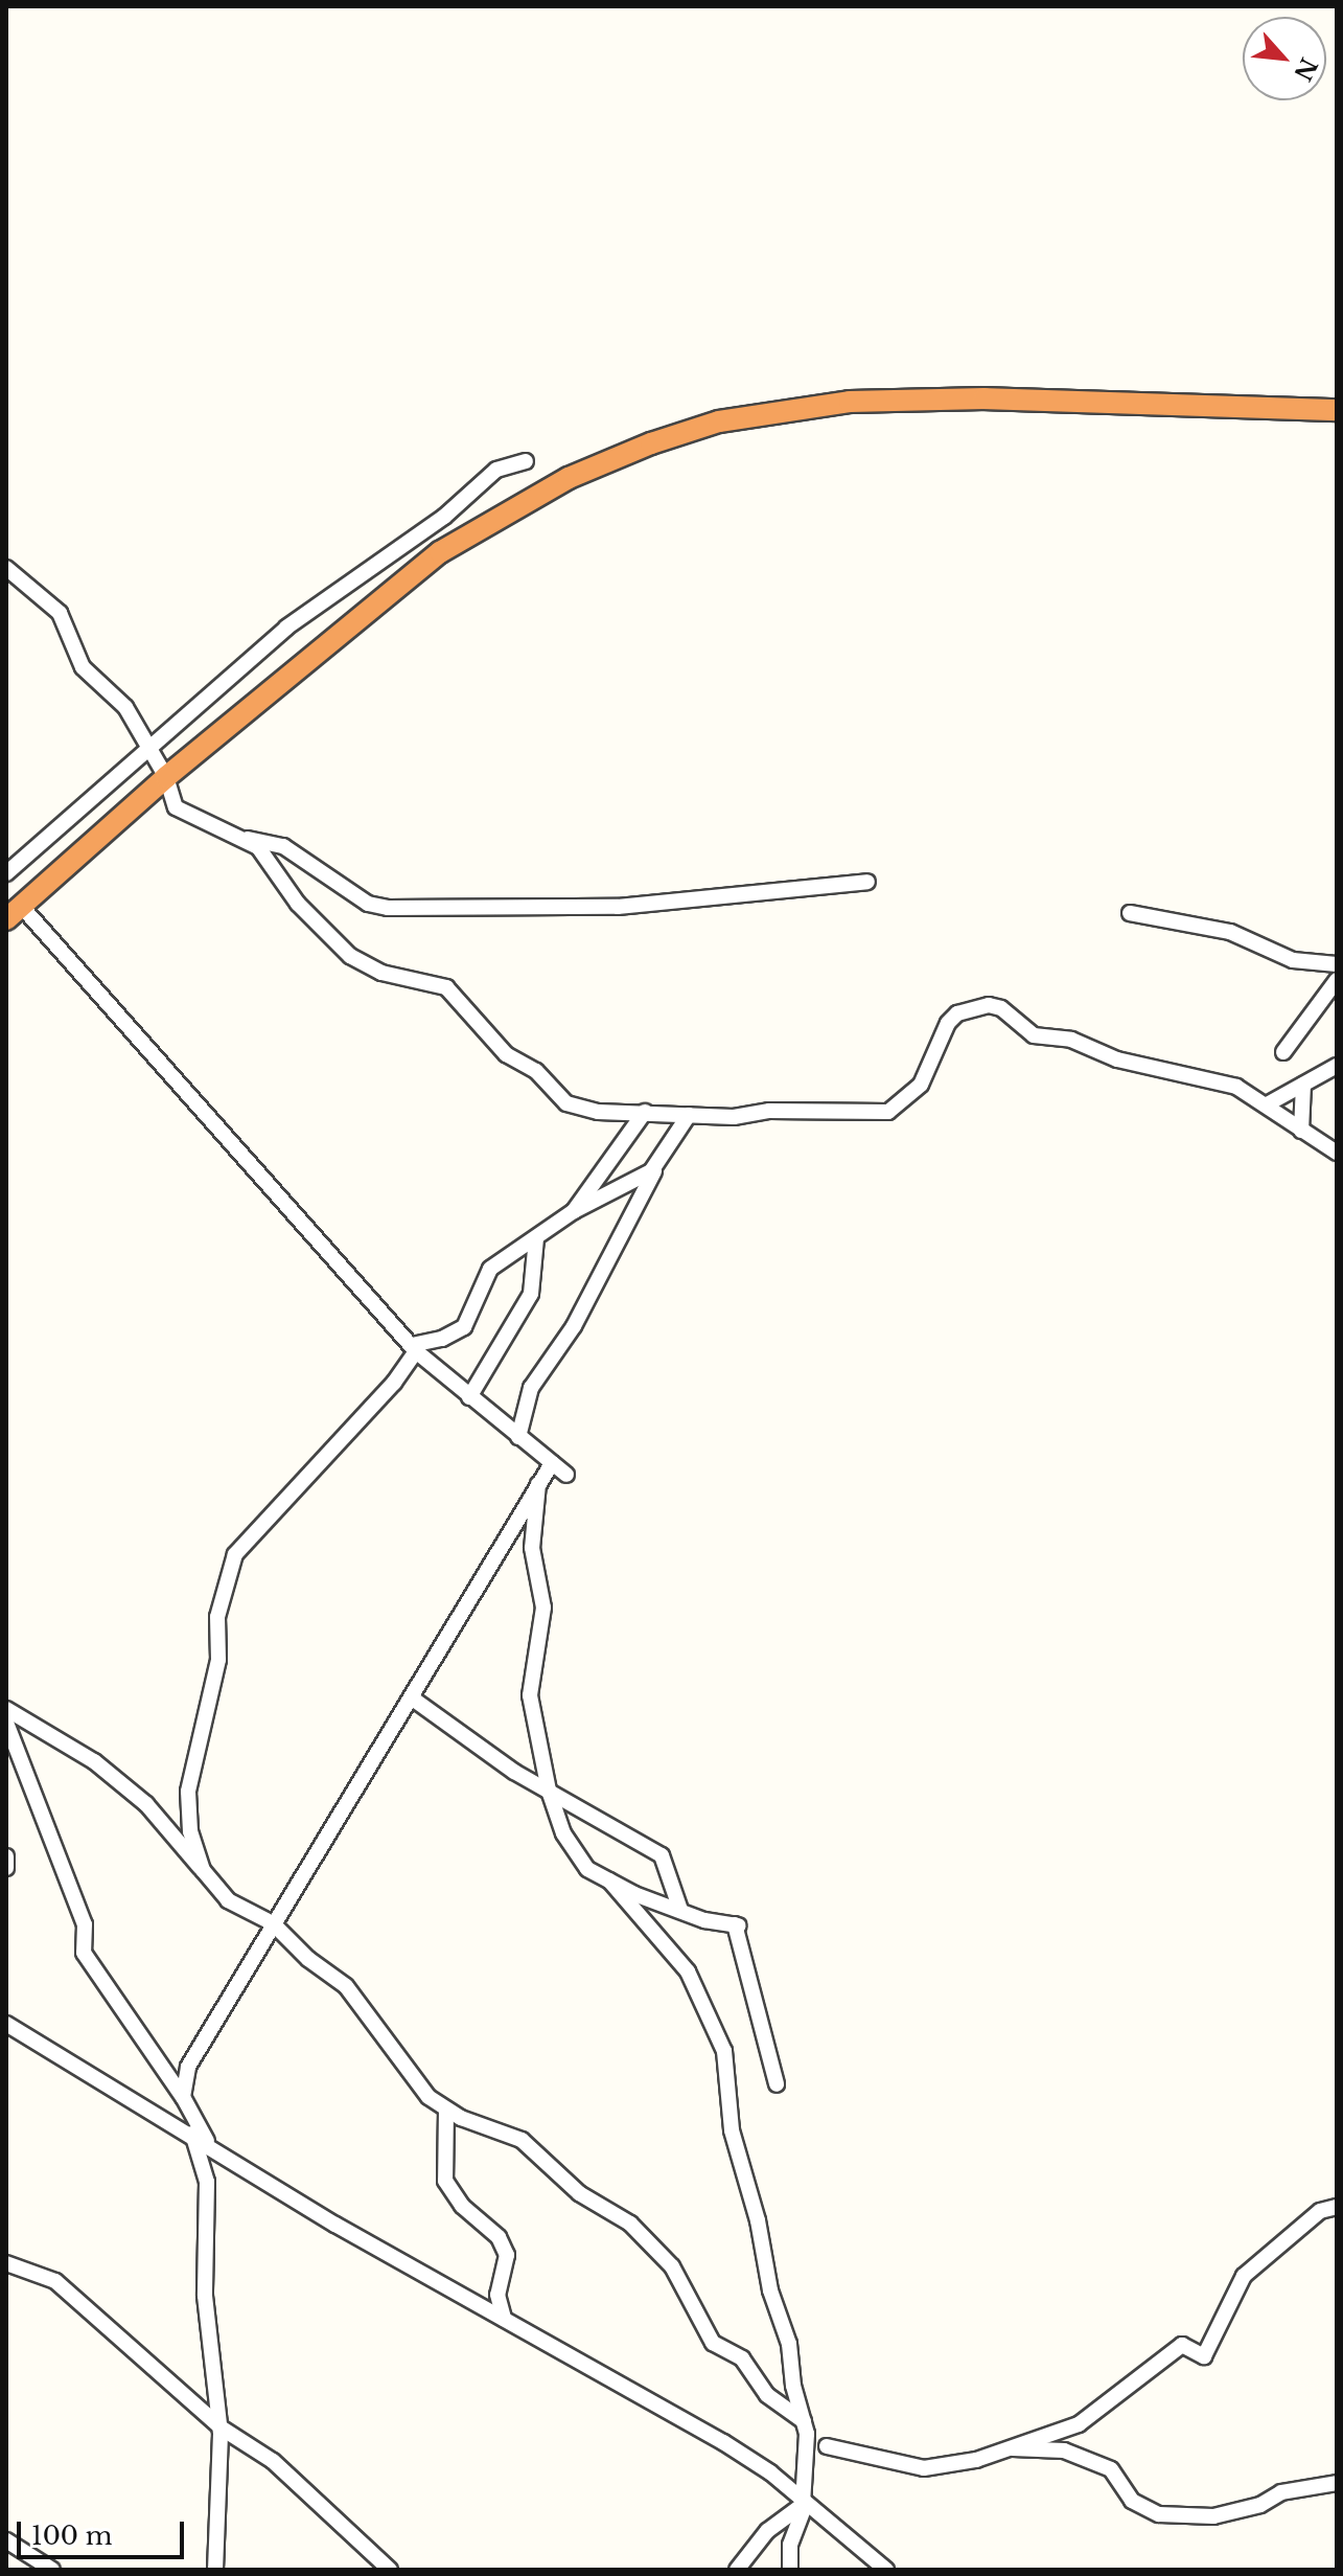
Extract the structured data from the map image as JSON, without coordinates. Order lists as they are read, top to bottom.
{
  "scale_bar": "100 m",
  "north": "bottom right"
}
